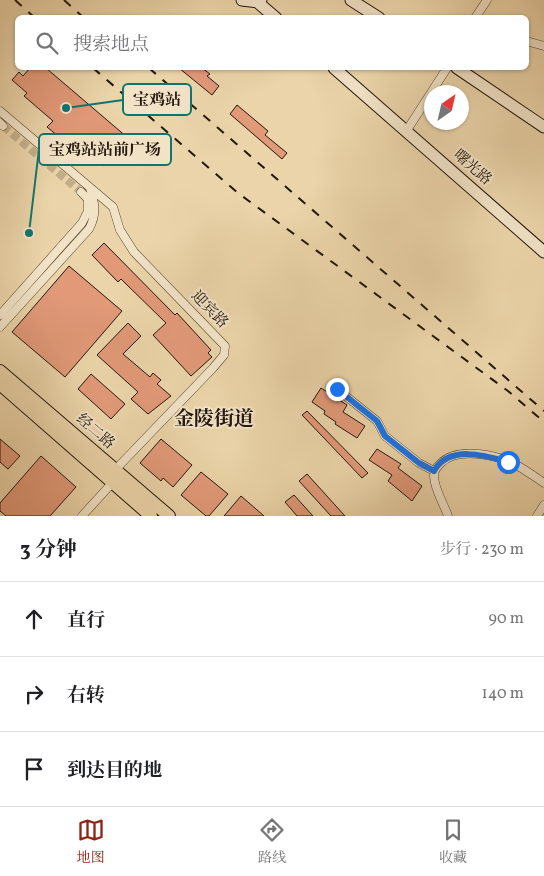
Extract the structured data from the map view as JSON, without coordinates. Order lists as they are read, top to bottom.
{
  "streets": {
    "main road": ["经二路"],
    "street": ["曙光路", "迎宾路"]
  },
  "crossings": [
    ["迎宾路", "经二路"]
  ],
  "districts": ["金陵街道"],
  "places": ["宝鸡站", "宝鸡站站前广场"],
  "north": "top right",
  "page": {
    "search": "搜索地点",
    "heading": ["3 分钟", "步行 · 230 m"],
    "list": [
      ["直行", "90 m"],
      ["右转", "140 m"],
      "到达目的地"
    ],
    "nav": ["地图", "路线", "收藏"]
  }
}
